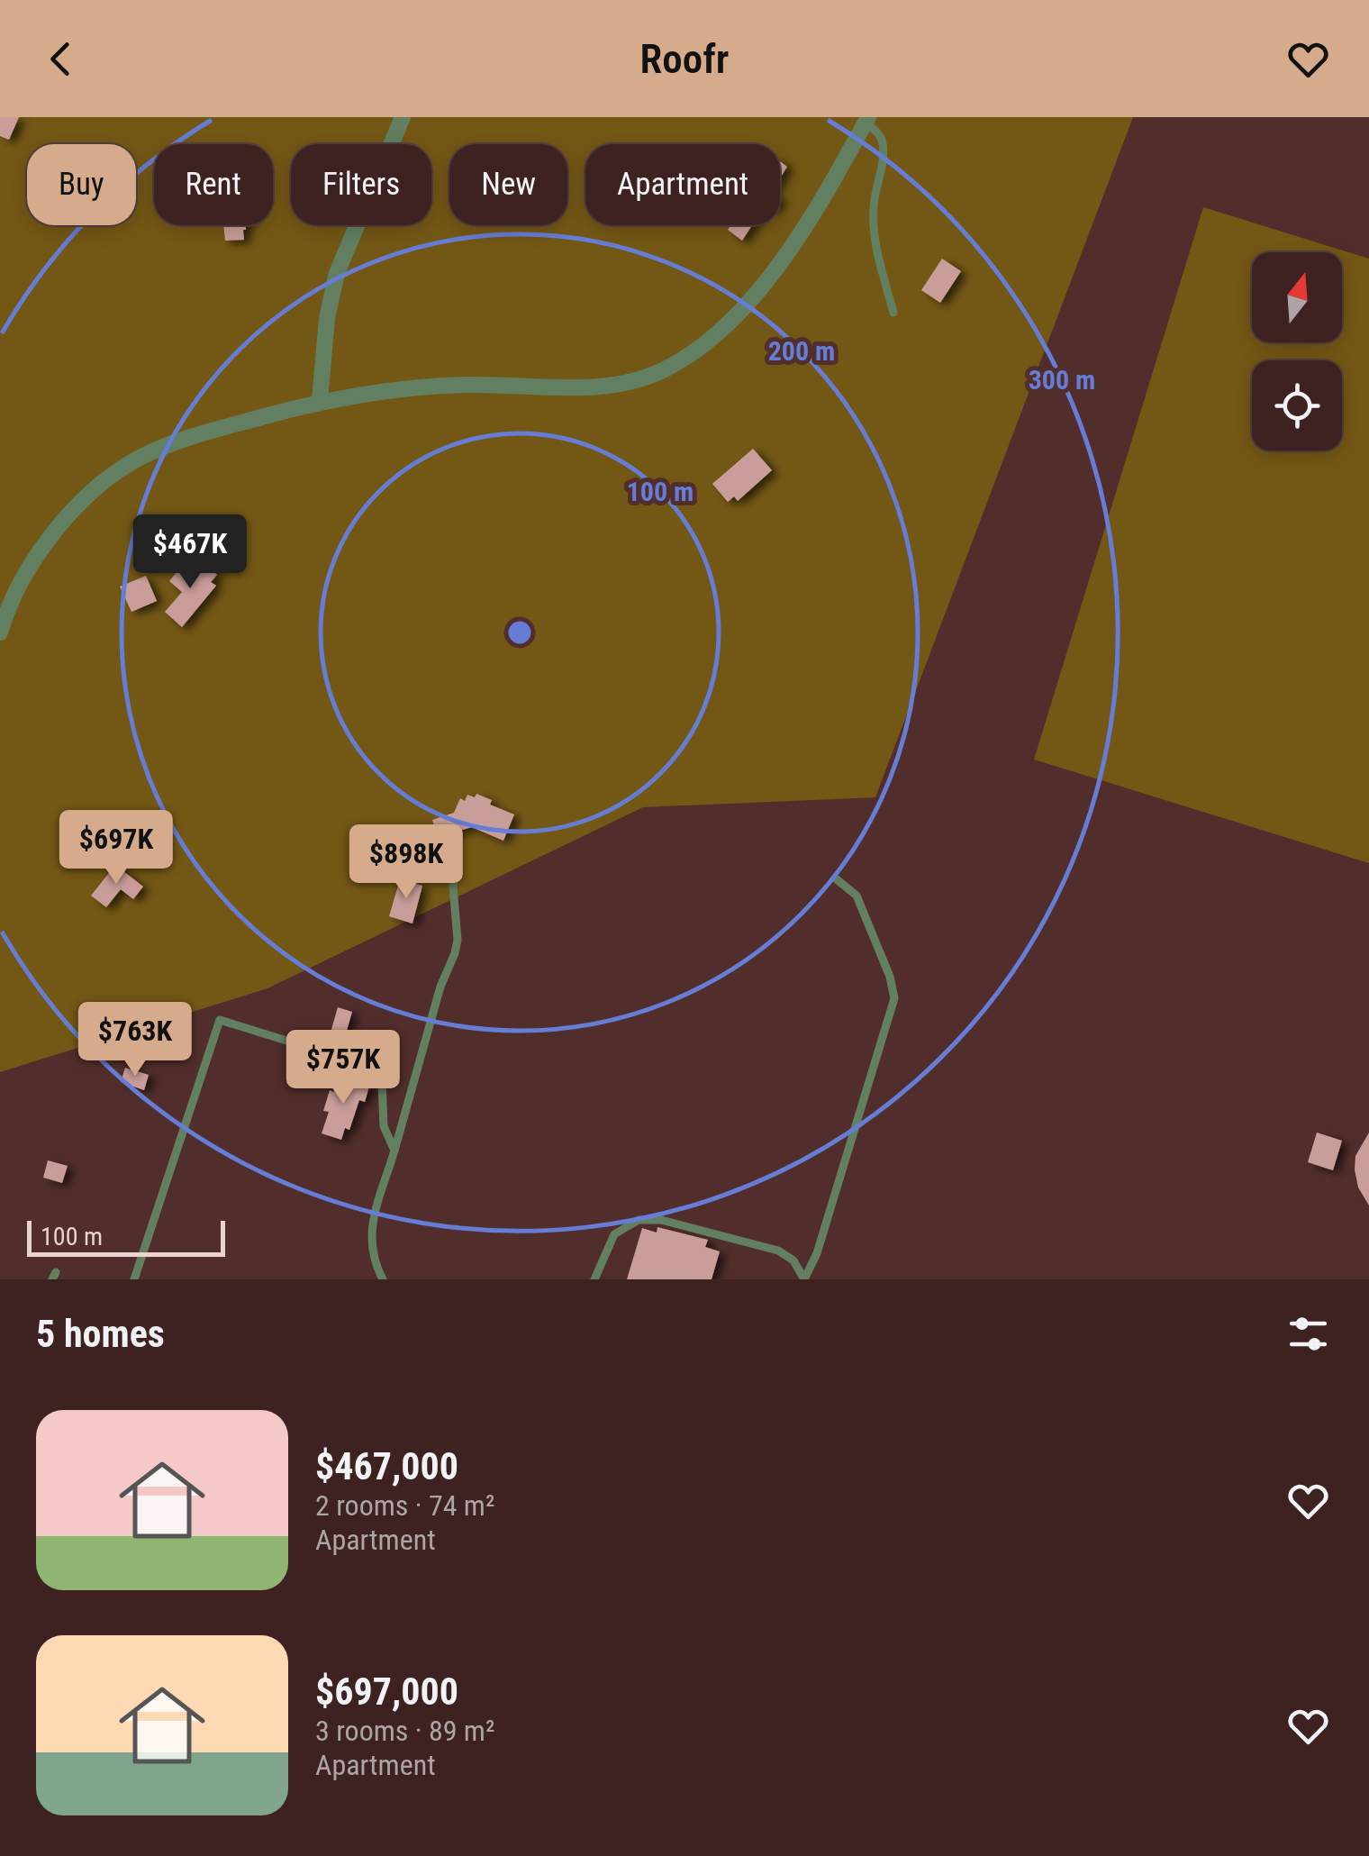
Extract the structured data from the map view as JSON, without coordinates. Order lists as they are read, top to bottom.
{
  "scale_bar": "100 m",
  "north": "top",
  "page": {
    "header": "Roofr",
    "chip": [
      "Buy",
      "Rent",
      "Filters",
      "New",
      "Apartment"
    ],
    "price": [
      "$467K",
      "$697K",
      "$898K",
      "$763K",
      "$757K"
    ],
    "scale": "100 m",
    "heading": "5 homes",
    "list": [
      {
        "name": "$467,000",
        "note": "2 rooms · 74 m² · Apartment"
      },
      {
        "name": "$697,000",
        "note": "3 rooms · 89 m² · Apartment"
      }
    ]
  },
  "rings": ["200 m", "300 m", "100 m"]
}
